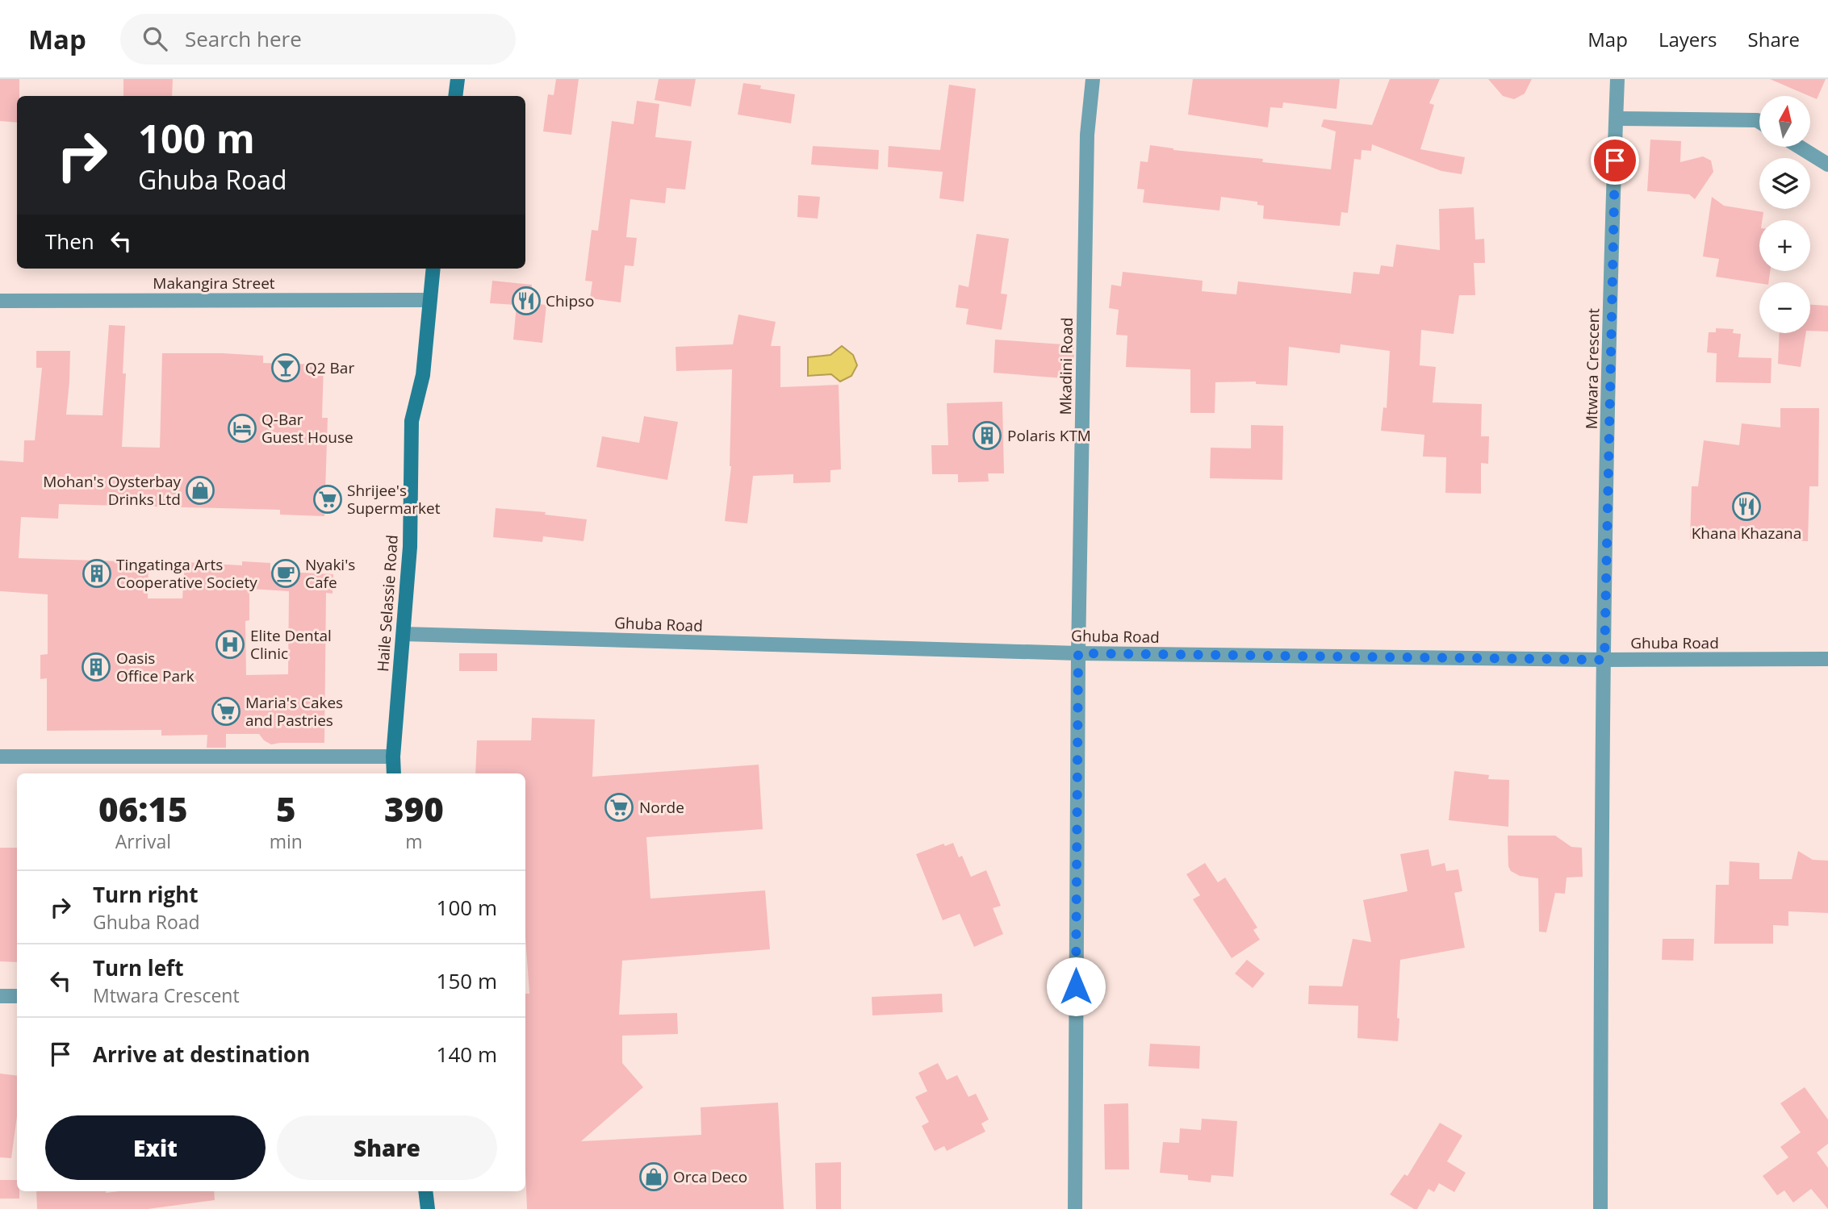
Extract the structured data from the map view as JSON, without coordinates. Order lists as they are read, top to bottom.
{
  "streets": {
    "street": [
      "Makangira Street",
      "Mkadini Road",
      "Mtwara Crescent",
      "Haile Selassie Road",
      "Ghuba Road"
    ]
  },
  "crossings": [
    ["Makangira Street", "Haile Selassie Road"],
    ["Mkadini Road", "Ghuba Road"],
    ["Mtwara Crescent", "Ghuba Road"],
    ["Haile Selassie Road", "Ghuba Road"]
  ],
  "places": {
    "restaurant": ["Chipso", "Khana Khazana"],
    "bar": ["Q2 Bar"],
    "hotel": ["Q-Bar Guest House"],
    "building": ["Polaris KTM", "Tingatinga Arts Cooperative Society", "Oasis Office Park"],
    "shop": ["Mohan's Oysterbay Drinks Ltd", "Orca Deco"],
    "supermarket": ["Shrijee's Supermarket", "Maria's Cakes and Pastries", "Norde"],
    "cafe": ["Nyaki's Cafe"],
    "hospital": ["Elite Dental Clinic"]
  },
  "north": "top",
  "page": {
    "header": "Map",
    "search": "Search here",
    "nav": ["Map", "Layers", "Share"],
    "map_buttons": ["+", "−"],
    "turn": ["100 m", "Ghuba Road"],
    "then": "Then",
    "eta": [
      "06:15",
      "Arrival",
      "5",
      "min",
      "390",
      "m"
    ],
    "list": [
      {
        "name": "Turn right",
        "note": "Ghuba Road",
        "value": "100 m"
      },
      {
        "name": "Turn left",
        "note": "Mtwara Crescent",
        "value": "150 m"
      },
      {
        "name": "Arrive at destination",
        "value": "140 m"
      }
    ],
    "buttons": ["Exit", "Share"]
  }
}
